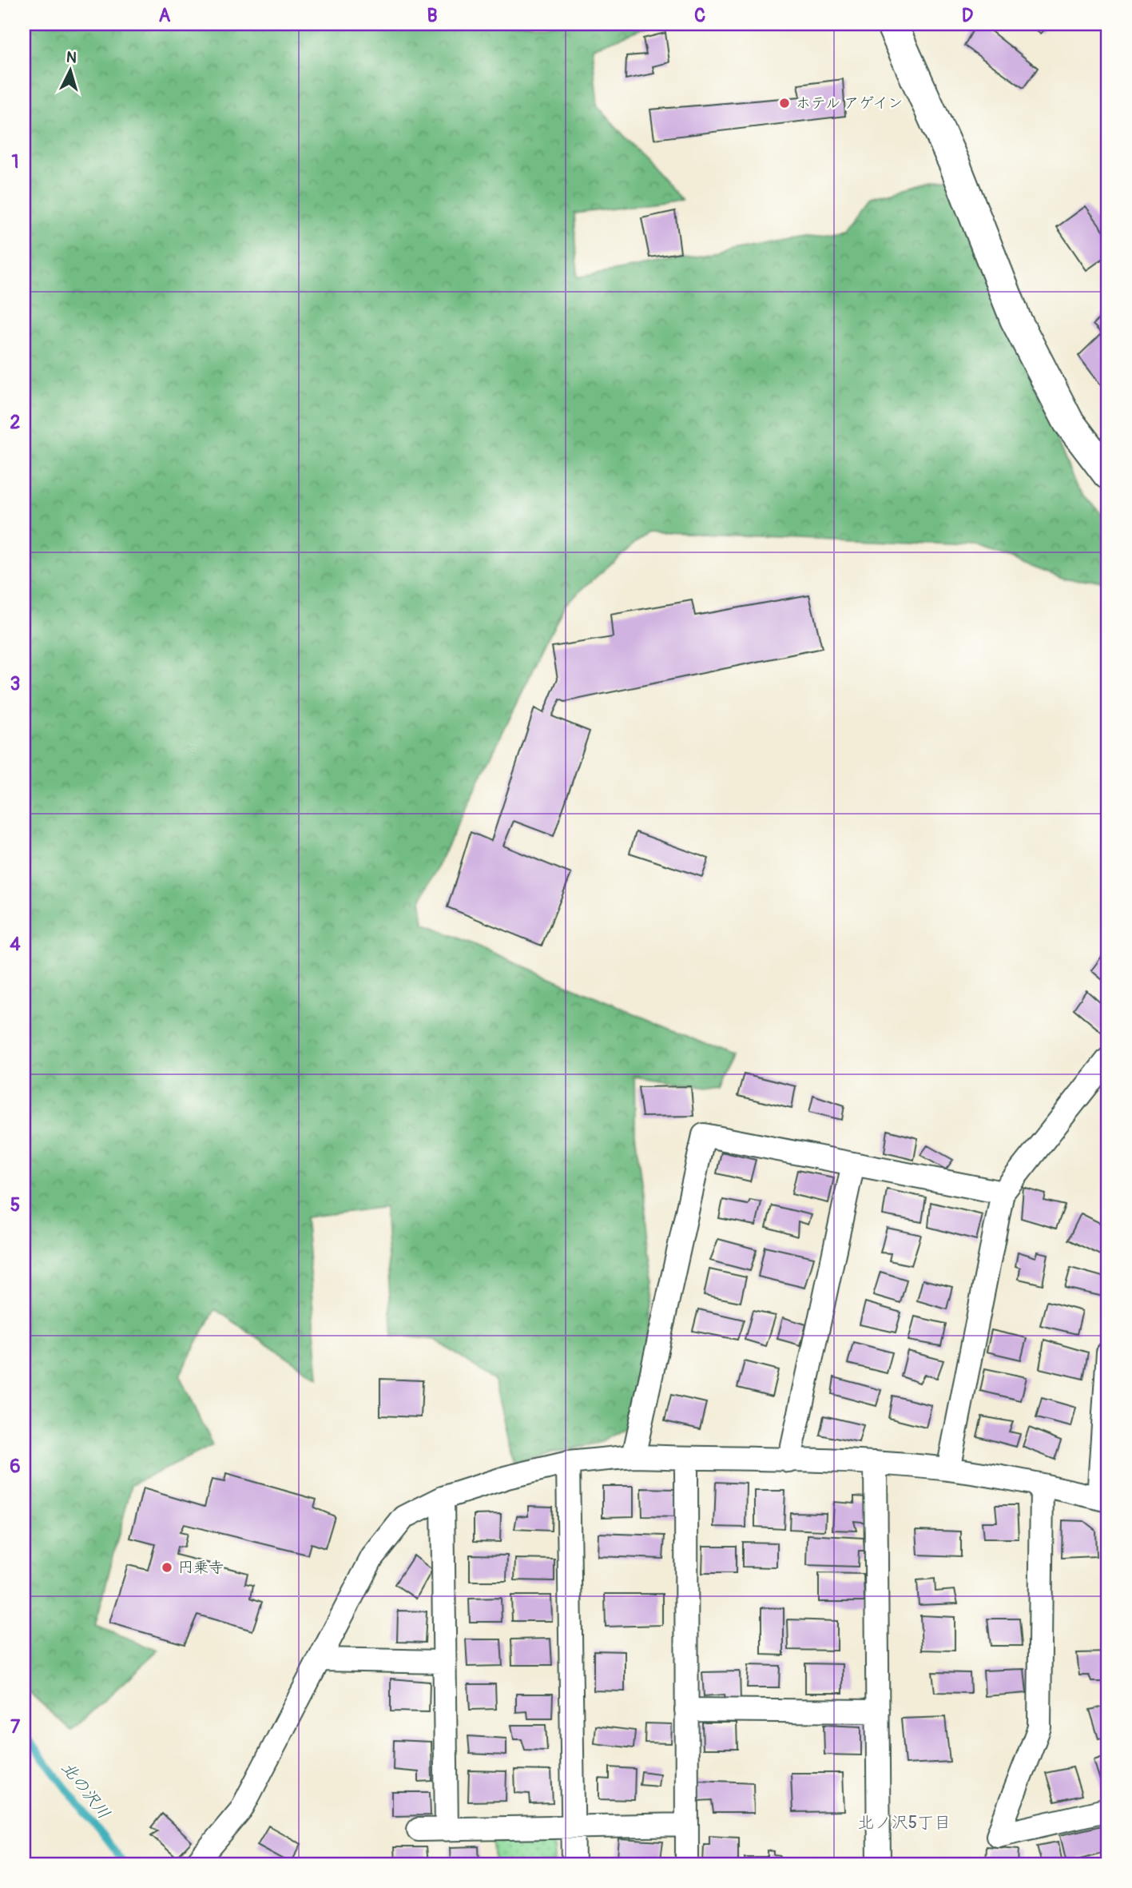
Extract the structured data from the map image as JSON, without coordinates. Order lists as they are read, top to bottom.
{
  "districts": ["北ノ沢5丁目"],
  "water": ["北の沢川"],
  "places": ["ホテル アゲイン", "円乗寺"],
  "north": "top",
  "grid": {
    "columns": [
      "A",
      "B",
      "C",
      "D"
    ],
    "rows": [
      "1",
      "2",
      "3",
      "4",
      "5",
      "6",
      "7"
    ]
  }
}
